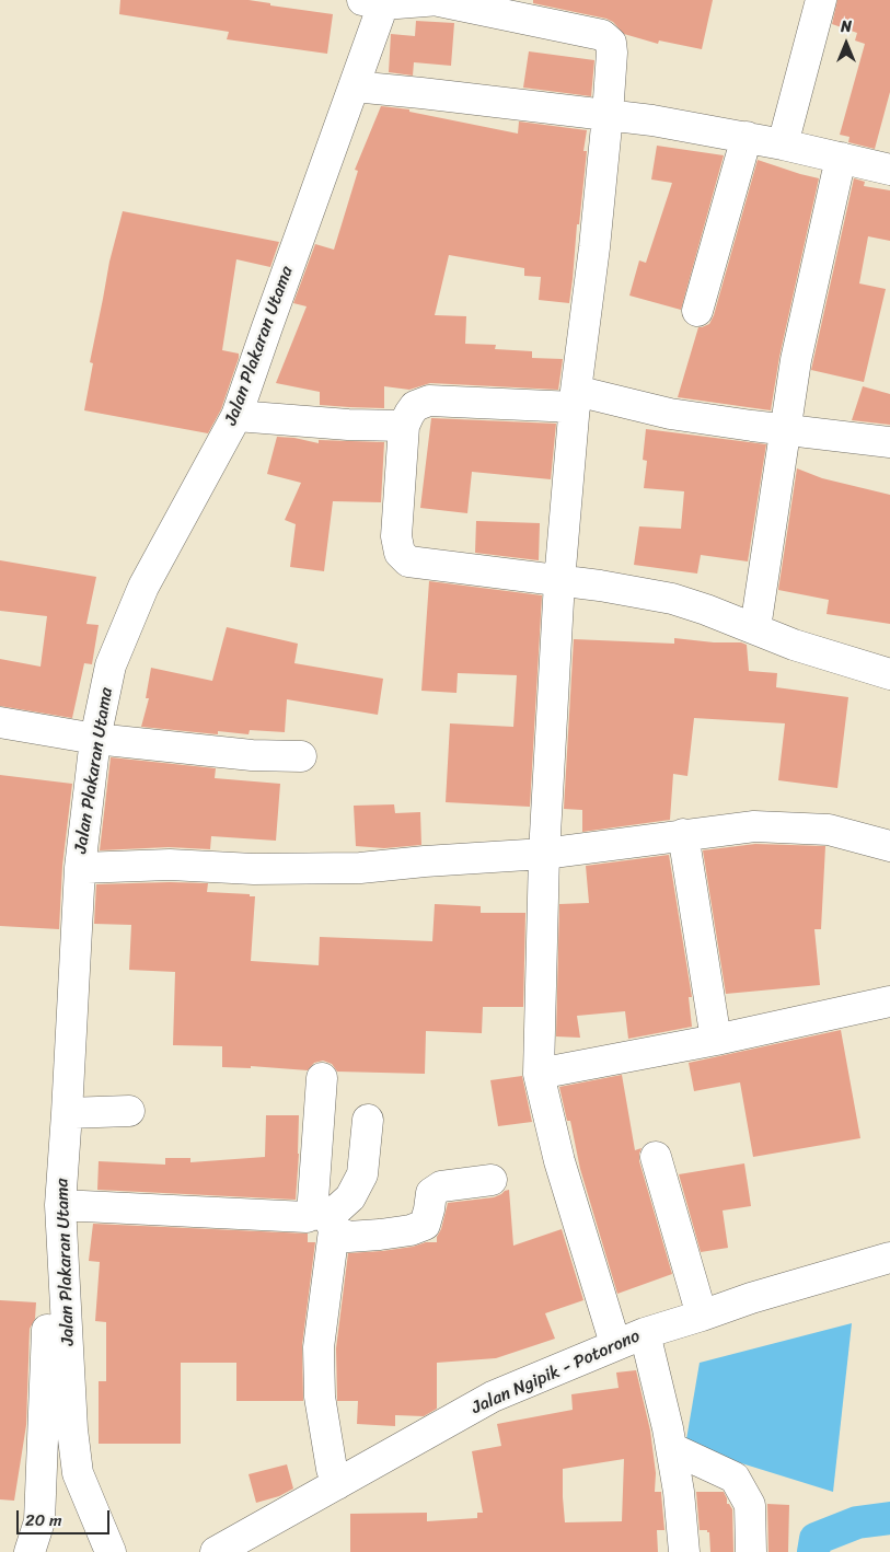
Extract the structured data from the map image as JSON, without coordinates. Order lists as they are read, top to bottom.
{
  "streets": {
    "street": ["Jalan Plakaran Utama", "Jalan Ngipik - Potorono"]
  },
  "scale_bar": "20 m",
  "north": "top"
}
